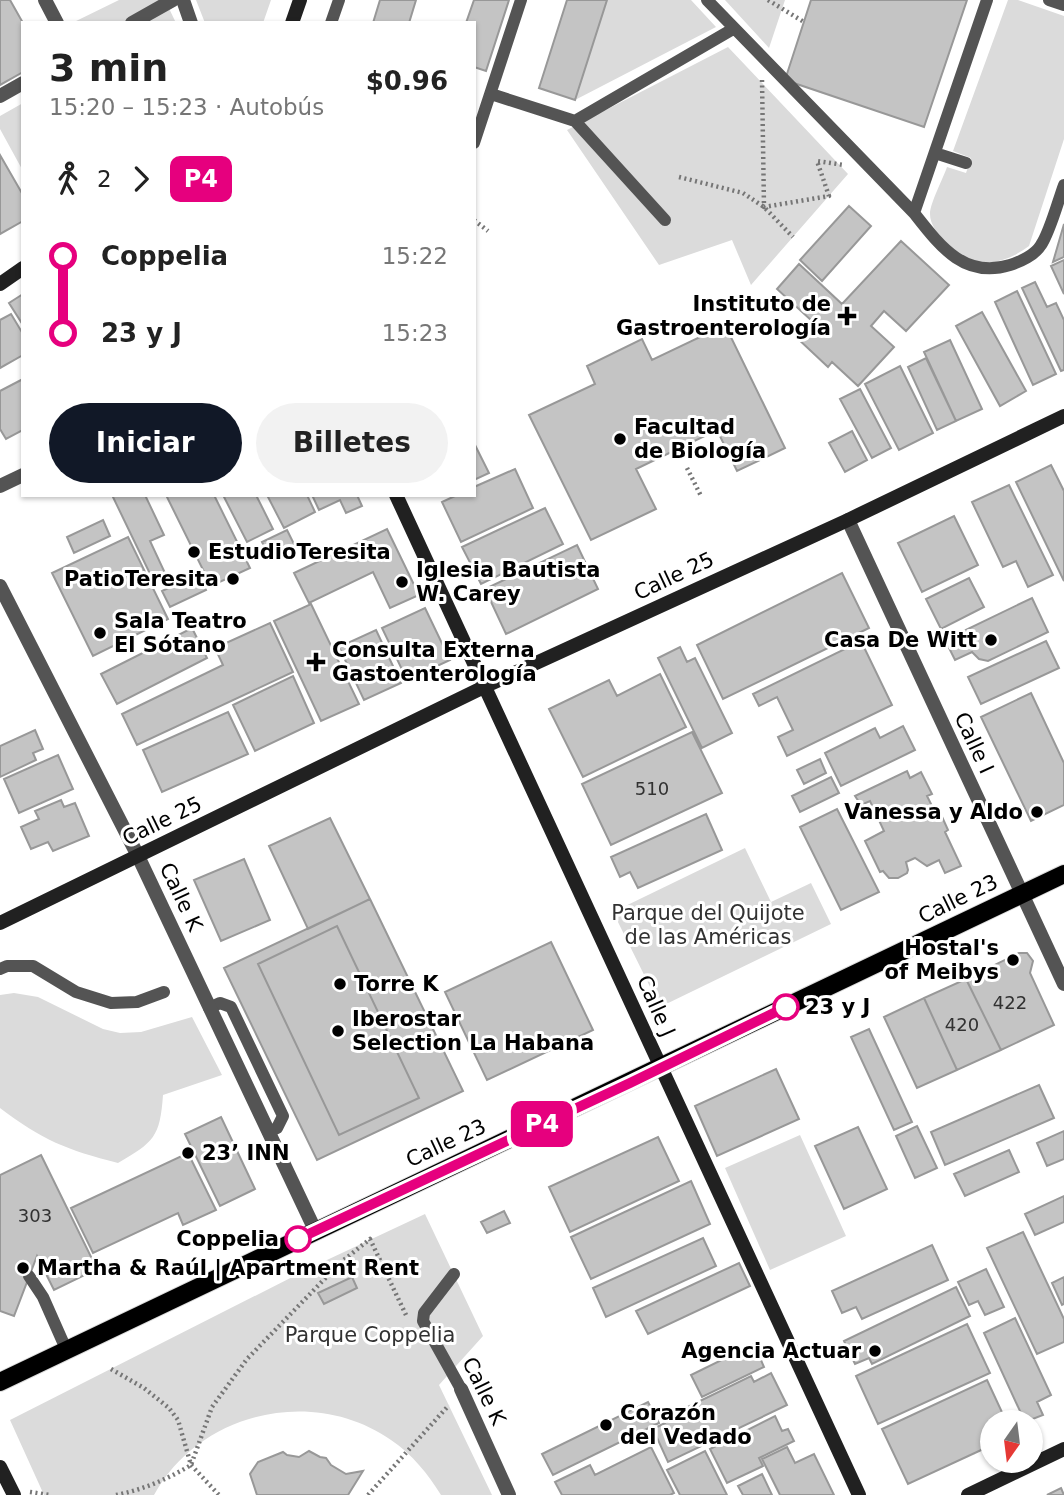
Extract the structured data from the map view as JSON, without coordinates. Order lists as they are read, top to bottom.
{
  "streets": {
    "main road": ["Calle 23"],
    "street": [
      "Calle 25",
      "Calle I",
      "Calle K",
      "Calle J"
    ]
  },
  "crossings": [
    ["Calle 25", "Calle I"],
    ["Calle 25", "Calle K"],
    ["Calle 25", "Calle J"],
    ["Calle I", "Calle 23"],
    ["Calle K", "Calle 23"],
    ["Calle 23", "Calle J"]
  ],
  "parks": ["Parque del Quijote de las Américas", "Parque Coppelia"],
  "places": {
    "health": ["Instituto de Gastroenterología", "Consulta Externa Gastoenterología"],
    "other": [
      "Facultad de Biología",
      "EstudioTeresita",
      "PatioTeresita",
      "Iglesia Bautista W. Carey",
      "Sala Teatro El Sótano",
      "Casa De Witt",
      "Vanessa y Aldo",
      "Hostal's of Meibys",
      "Torre K",
      "23 y J",
      "Iberostar Selection La Habana",
      "23’ INN",
      "Coppelia",
      "Martha & Raúl | Apartment Rent",
      "Agencia Actuar",
      "Corazón del Vedado"
    ]
  },
  "lines": ["bus line P4"],
  "house_numbers": [
    "510",
    "422",
    "420",
    "303"
  ],
  "north": "bottom",
  "page": {
    "on_map": "P4",
    "heading": ["3 min", "15:20 – 15:23 · Autobús", "$0.96"],
    "legs": ["2", "P4"],
    "list": [
      {
        "name": "Coppelia",
        "value": "15:22"
      },
      {
        "name": "23 y J",
        "value": "15:23"
      }
    ],
    "buttons": ["Iniciar", "Billetes"]
  }
}
